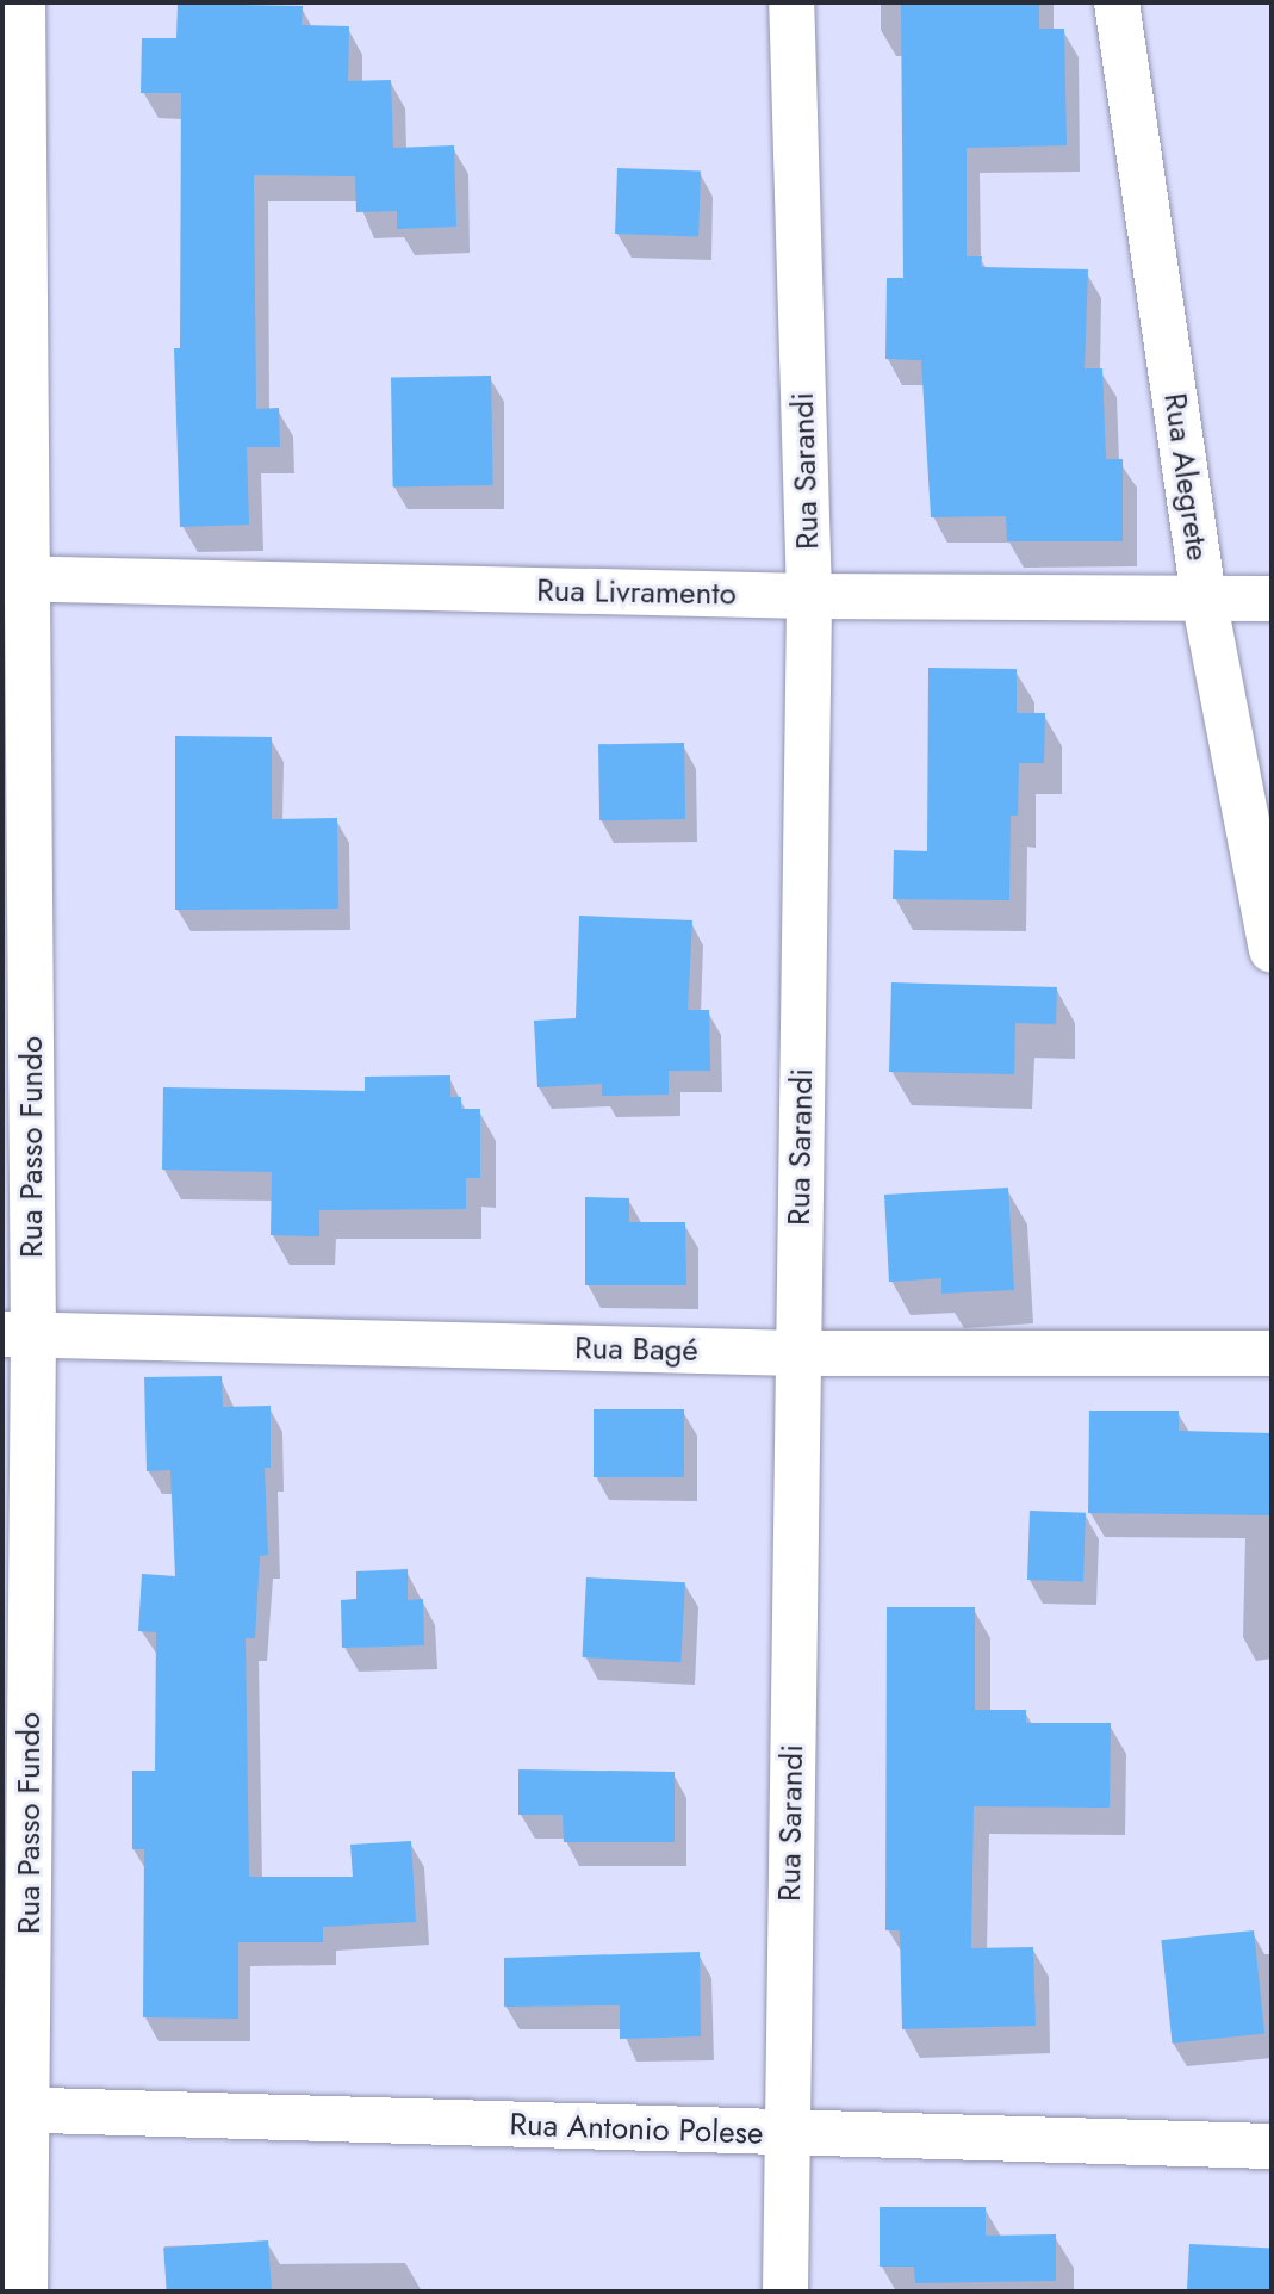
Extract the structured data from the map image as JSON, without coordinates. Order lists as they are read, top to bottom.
{
  "streets": {
    "street": [
      "Rua Sarandi",
      "Rua Alegrete",
      "Rua Livramento",
      "Rua Passo Fundo",
      "Rua Bagé",
      "Rua Antonio Polese"
    ]
  },
  "crossings": [
    ["Rua Sarandi", "Rua Livramento"],
    ["Rua Sarandi", "Rua Bagé"],
    ["Rua Sarandi", "Rua Antonio Polese"],
    ["Rua Alegrete", "Rua Livramento"],
    ["Rua Livramento", "Rua Passo Fundo"],
    ["Rua Passo Fundo", "Rua Bagé"],
    ["Rua Passo Fundo", "Rua Antonio Polese"]
  ]
}
